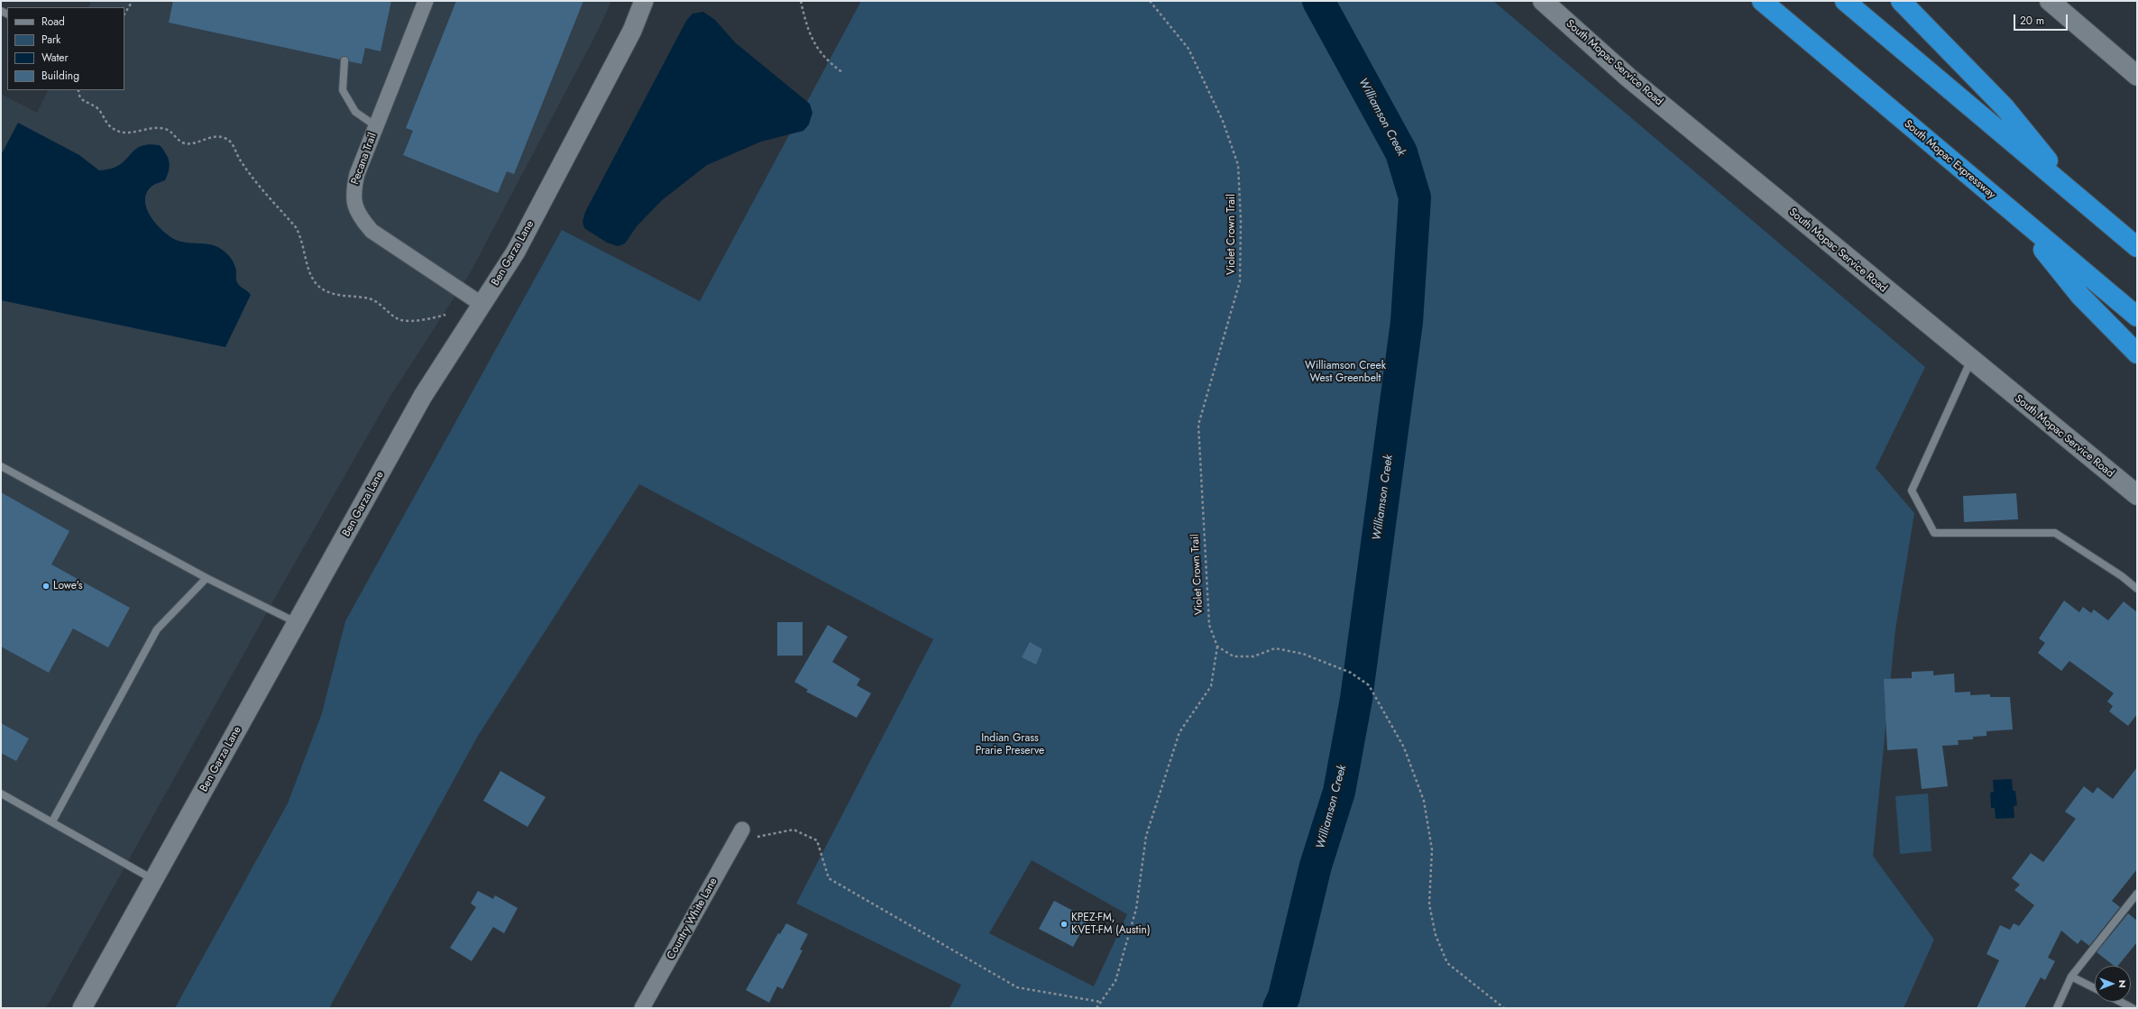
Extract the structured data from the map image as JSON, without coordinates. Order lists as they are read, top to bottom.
{
  "streets": {
    "highway": ["South Mopac Expressway"],
    "main road": ["South Mopac Service Road"],
    "street": ["Pecana Trail", "Ben Garza Lane", "Country White Lane"],
    "path": ["Violet Crown Trail"]
  },
  "crossings": [
    ["Pecana Trail", "Ben Garza Lane"]
  ],
  "water": ["Williamson Creek"],
  "parks": ["Williamson Creek West Greenbelt", "Indian Grass Prarie Preserve"],
  "places": ["Lowe's", "KPEZ-FM, KVET-FM (Austin)"],
  "legend": [
    "Road",
    "Park",
    "Water",
    "Building"
  ],
  "scale_bar": "20 m",
  "north": "right"
}
